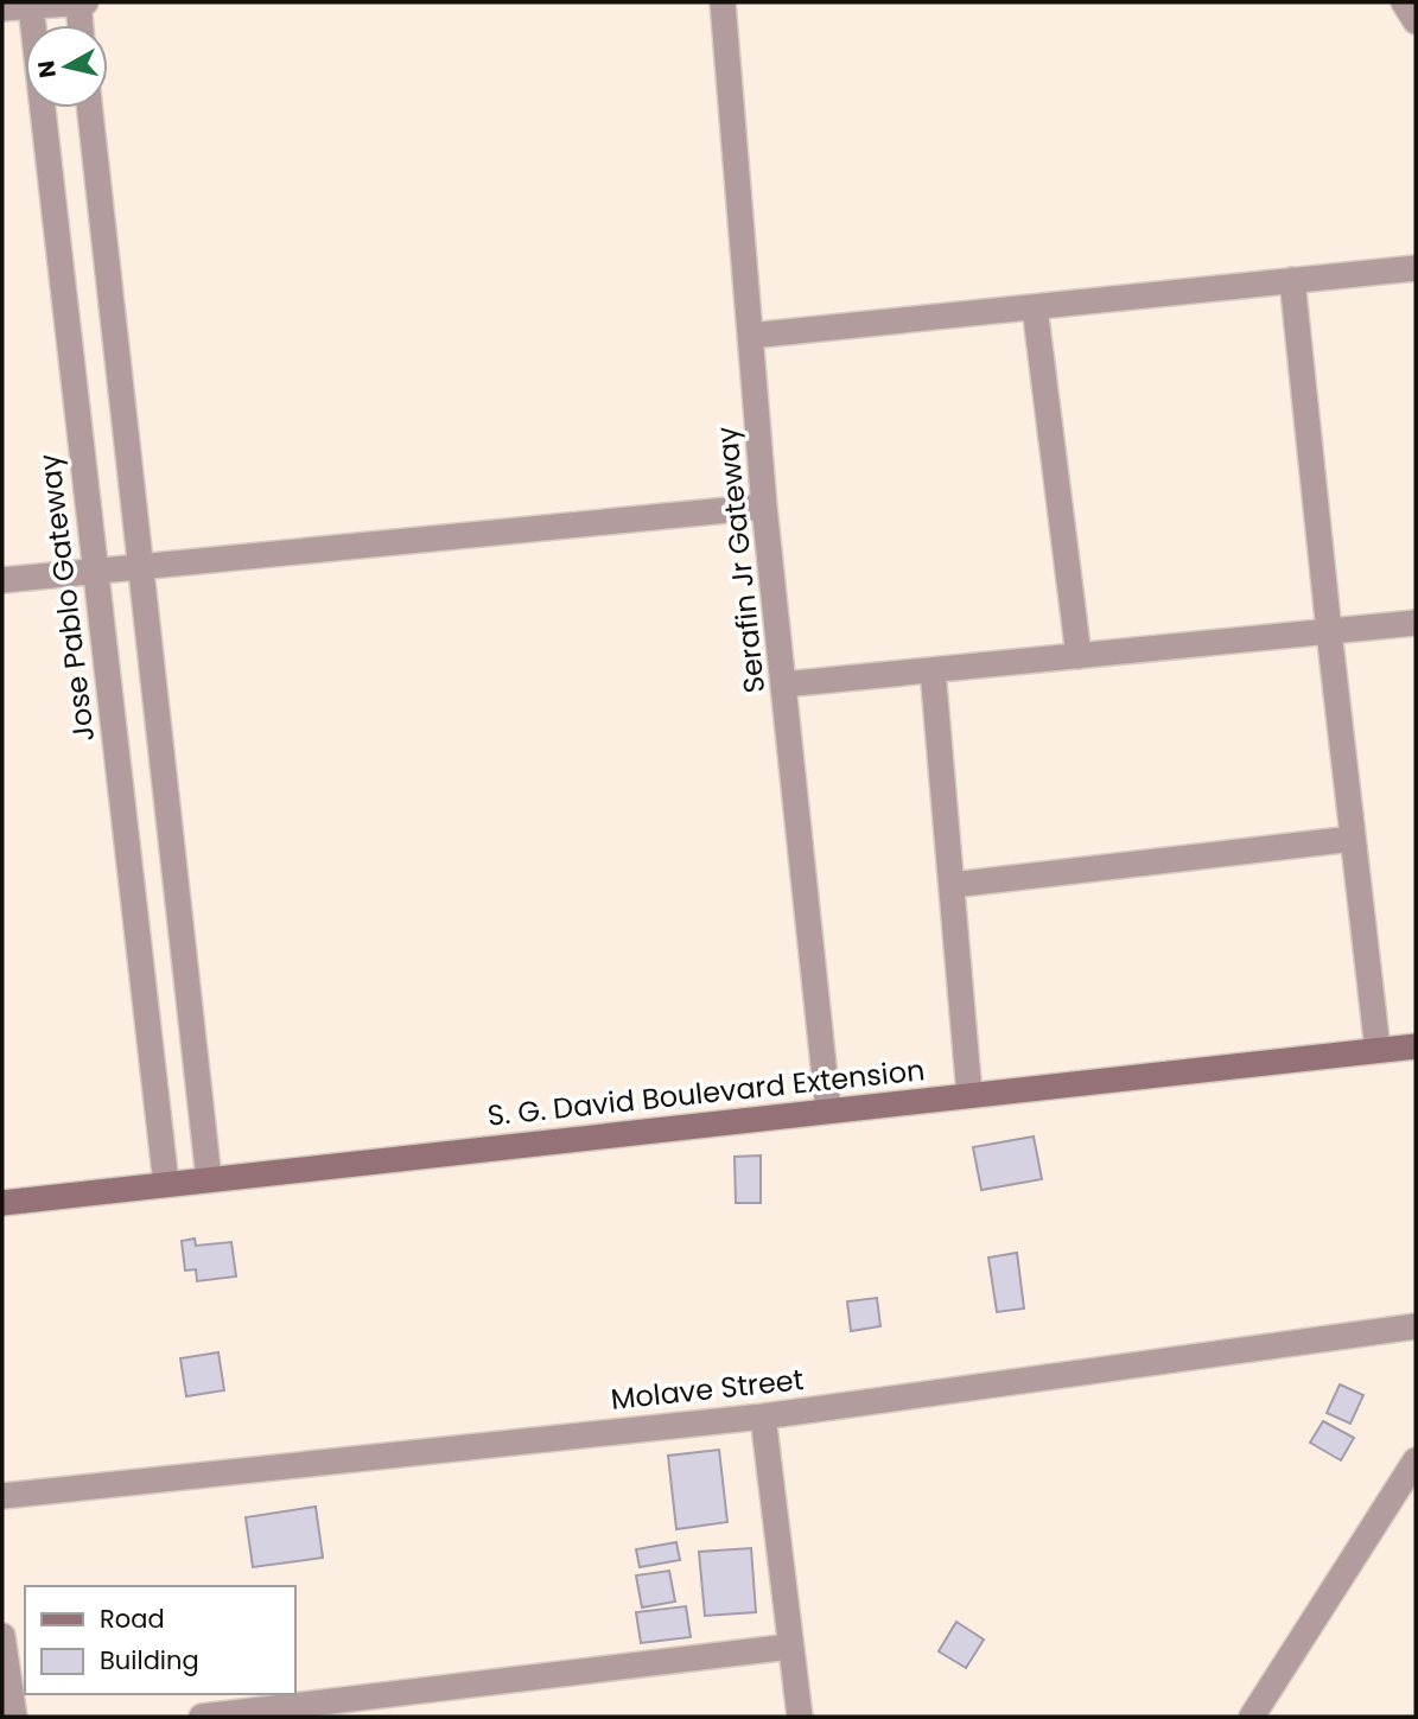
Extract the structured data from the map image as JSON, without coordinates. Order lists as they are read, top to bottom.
{
  "streets": {
    "street": [
      "Serafin Jr Gateway",
      "Jose Pablo Gateway",
      "S. G. David Boulevard Extension",
      "Molave Street"
    ]
  },
  "crossings": [
    ["Serafin Jr Gateway", "S. G. David Boulevard Extension"],
    ["Jose Pablo Gateway", "S. G. David Boulevard Extension"]
  ],
  "legend": ["Road", "Building"],
  "north": "left"
}
